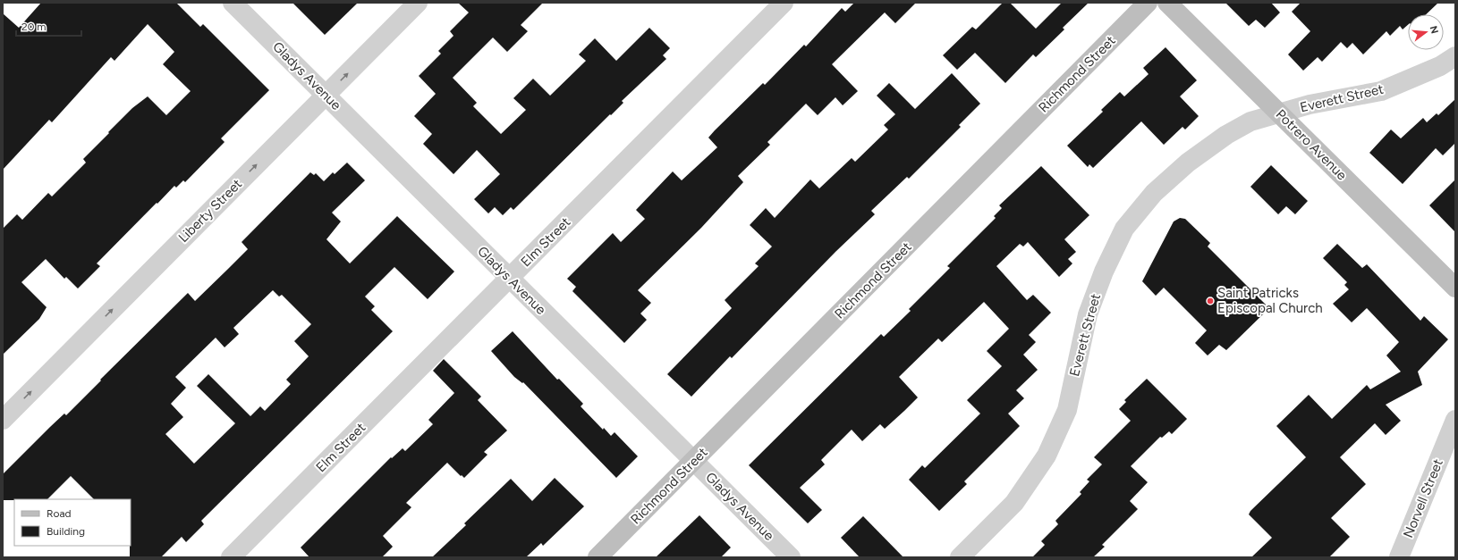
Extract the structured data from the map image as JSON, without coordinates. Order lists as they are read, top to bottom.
{
  "streets": {
    "street": [
      "Richmond Street",
      "Gladys Avenue",
      "Everett Street",
      "Potrero Avenue",
      "Liberty Street",
      "Elm Street",
      "Norvell Street"
    ]
  },
  "crossings": [
    ["Richmond Street", "Gladys Avenue"],
    ["Gladys Avenue", "Liberty Street"],
    ["Gladys Avenue", "Elm Street"],
    ["Everett Street", "Potrero Avenue"]
  ],
  "one_way": ["Liberty Street"],
  "places": ["Saint Patricks Episcopal Church"],
  "legend": ["Road", "Building"],
  "scale_bar": "20 m",
  "north": "right"
}
